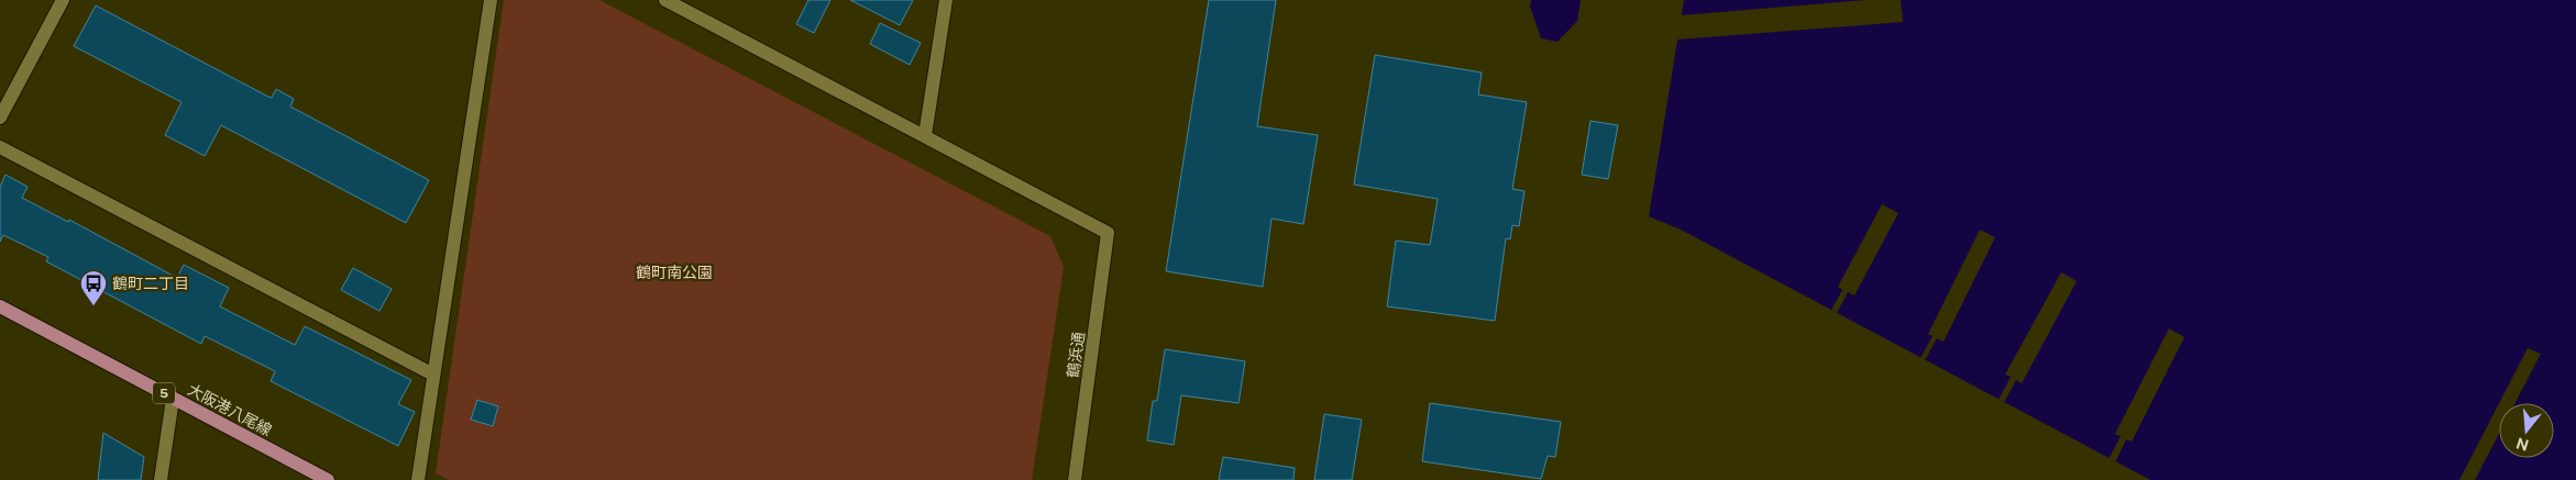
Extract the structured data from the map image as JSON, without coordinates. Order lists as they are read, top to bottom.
{
  "streets": {
    "main road": ["5", "大阪港八尾線"],
    "street": ["鶴浜通"]
  },
  "parks": ["鶴町南公園"],
  "places": {
    "bus stop": ["鶴町二丁目"]
  },
  "north": "bottom"
}
